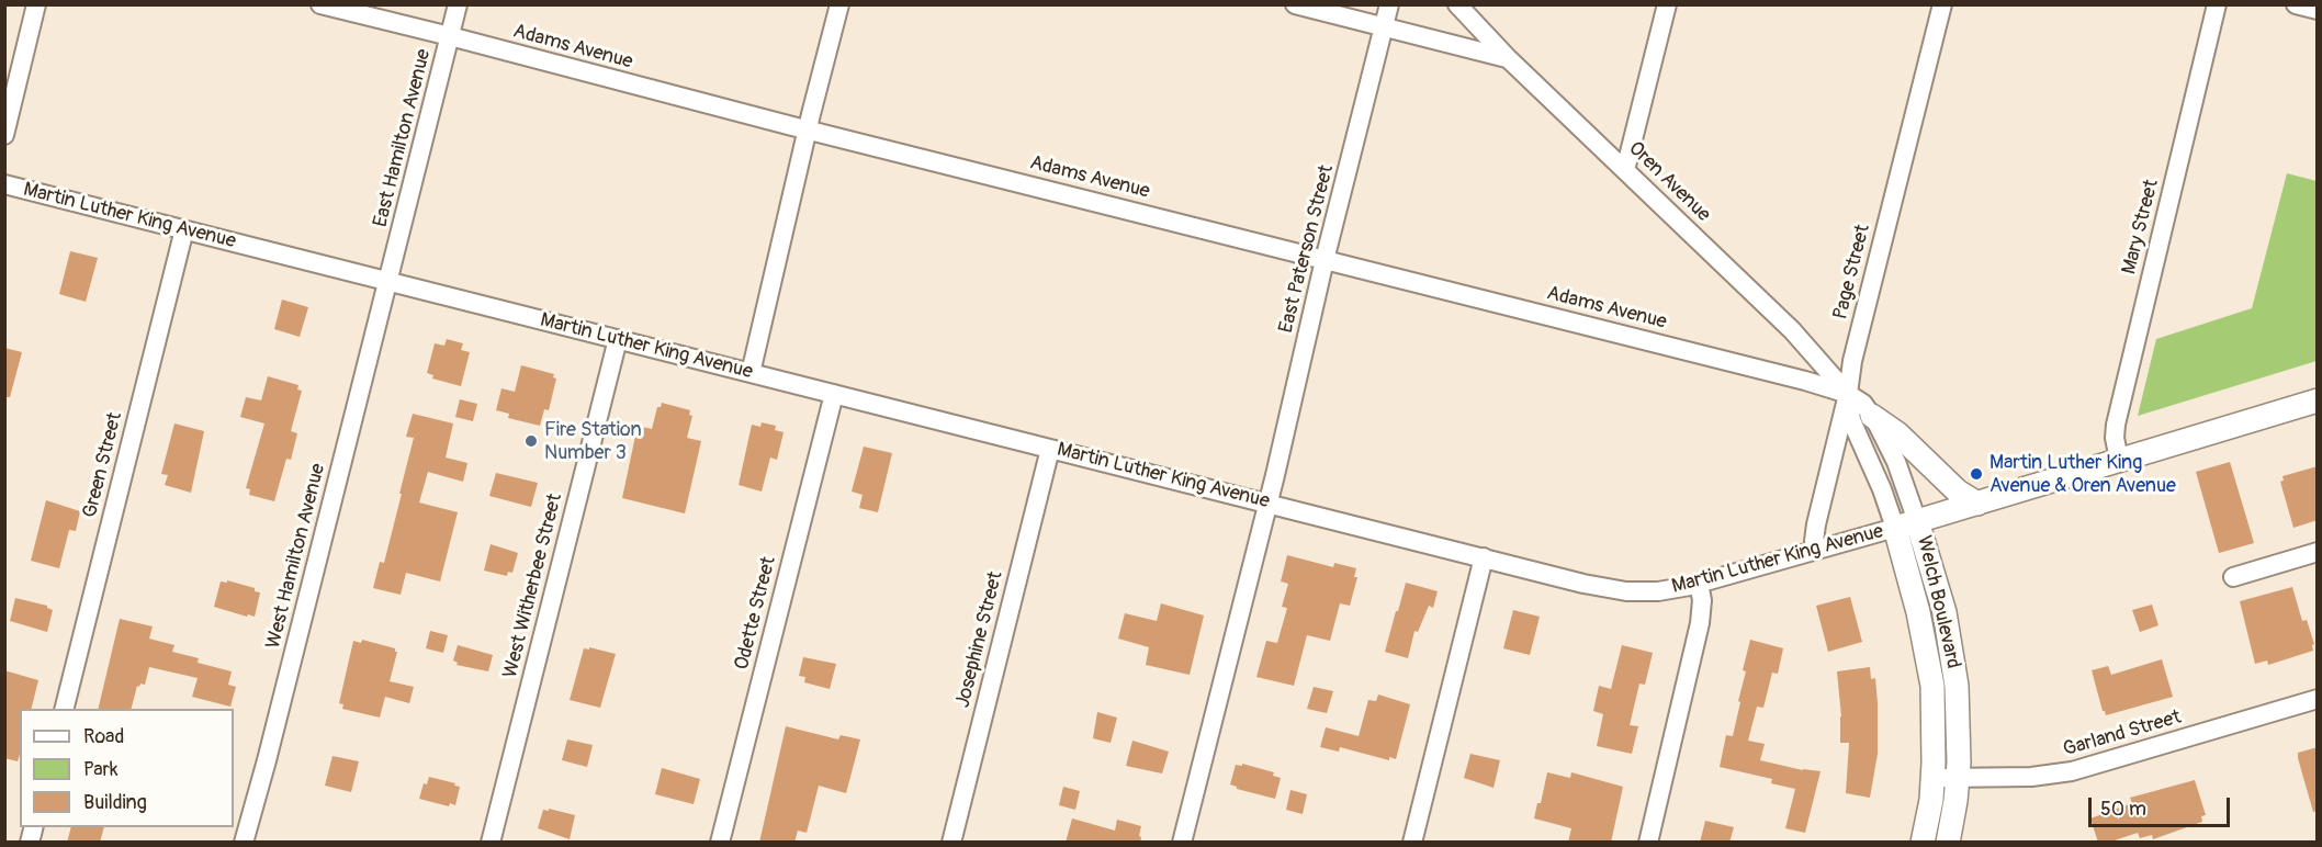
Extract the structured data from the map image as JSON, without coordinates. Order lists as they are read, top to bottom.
{
  "streets": {
    "main road": ["Martin Luther King Avenue", "Welch Boulevard"],
    "street": [
      "Adams Avenue",
      "East Hamilton Avenue",
      "Oren Avenue",
      "Mary Street",
      "East Paterson Street",
      "Page Street",
      "Green Street",
      "West Hamilton Avenue",
      "West Witherbee Street",
      "Odette Street",
      "Josephine Street",
      "Garland Street"
    ]
  },
  "crossings": [
    ["Adams Avenue", "East Hamilton Avenue"],
    ["Adams Avenue", "Oren Avenue"],
    ["Adams Avenue", "East Paterson Street"],
    ["Adams Avenue", "Page Street"],
    ["East Hamilton Avenue", "Martin Luther King Avenue"],
    ["East Hamilton Avenue", "West Hamilton Avenue"],
    ["Oren Avenue", "Martin Luther King Avenue"],
    ["Oren Avenue", "Page Street"],
    ["Oren Avenue", "Welch Boulevard"],
    ["Martin Luther King Avenue", "Mary Street"],
    ["Martin Luther King Avenue", "East Paterson Street"],
    ["Martin Luther King Avenue", "Page Street"],
    ["Martin Luther King Avenue", "Green Street"],
    ["Martin Luther King Avenue", "West Hamilton Avenue"],
    ["Martin Luther King Avenue", "West Witherbee Street"],
    ["Martin Luther King Avenue", "Welch Boulevard"],
    ["Martin Luther King Avenue", "Odette Street"],
    ["Martin Luther King Avenue", "Josephine Street"],
    ["Welch Boulevard", "Garland Street"]
  ],
  "places": ["Fire Station Number 3", "Martin Luther King Avenue & Oren Avenue"],
  "legend": ["Road", "Park", "Building"],
  "scale_bar": "50 m"
}
